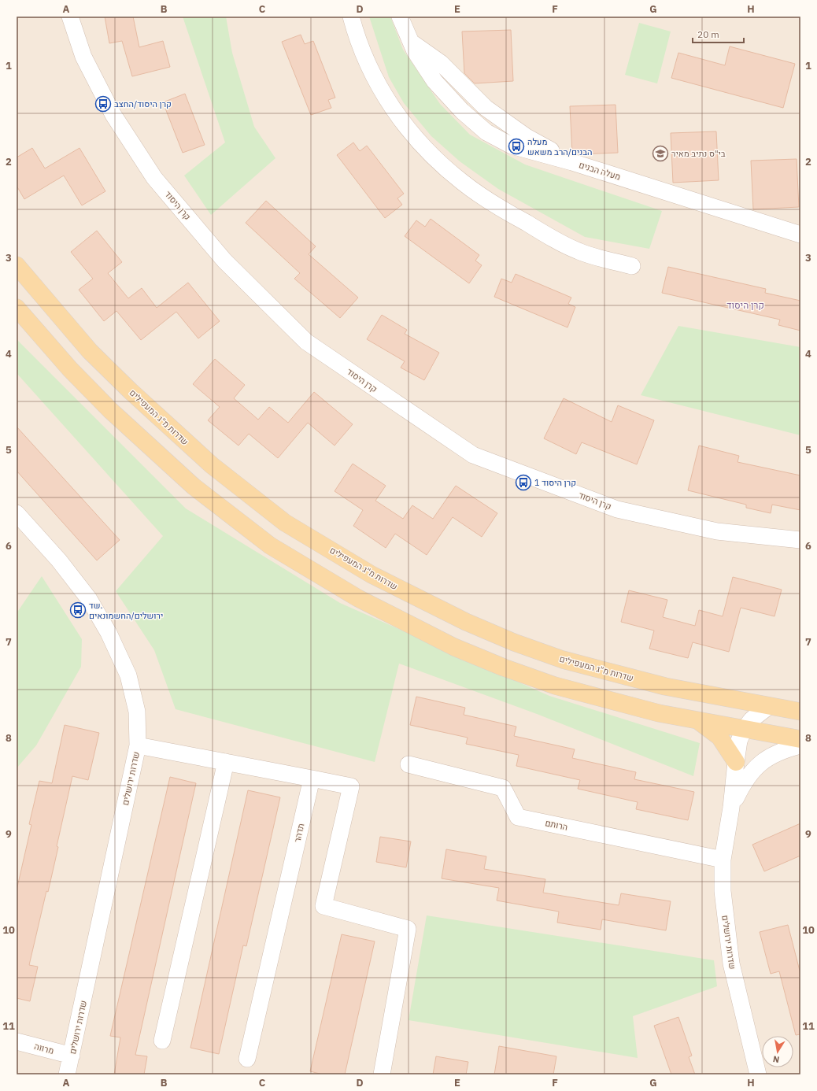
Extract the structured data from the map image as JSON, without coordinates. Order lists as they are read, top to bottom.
{
  "streets": {
    "main road": ["שדרות מ\"ג המעפילים"],
    "street": [
      "מעלה הבנים",
      "קרן היסוד",
      "שדרות ירושלים",
      "הרותם",
      "תדהר",
      "מרווה"
    ]
  },
  "crossings": [
    ["שדרות מ\"ג המעפילים", "שדרות ירושלים"],
    ["שדרות ירושלים", "הרותם"],
    ["שדרות ירושלים", "מרווה"]
  ],
  "districts": ["קרן היסוד"],
  "places": {
    "bus stop": [
      "קרן היסוד/החצב",
      "מעלה הבנים/הרב משאש",
      "קרן היסוד 1",
      "שד. ירושלים/החשמונאים"
    ],
    "school or university": ["בי\"ס נתיב מאיר"]
  },
  "scale_bar": "20 m",
  "north": "bottom",
  "grid": {
    "columns": [
      "A",
      "B",
      "C",
      "D",
      "E",
      "F",
      "G",
      "H"
    ],
    "rows": [
      "1",
      "2",
      "3",
      "4",
      "5",
      "6",
      "7",
      "8",
      "9",
      "10",
      "11"
    ]
  }
}
